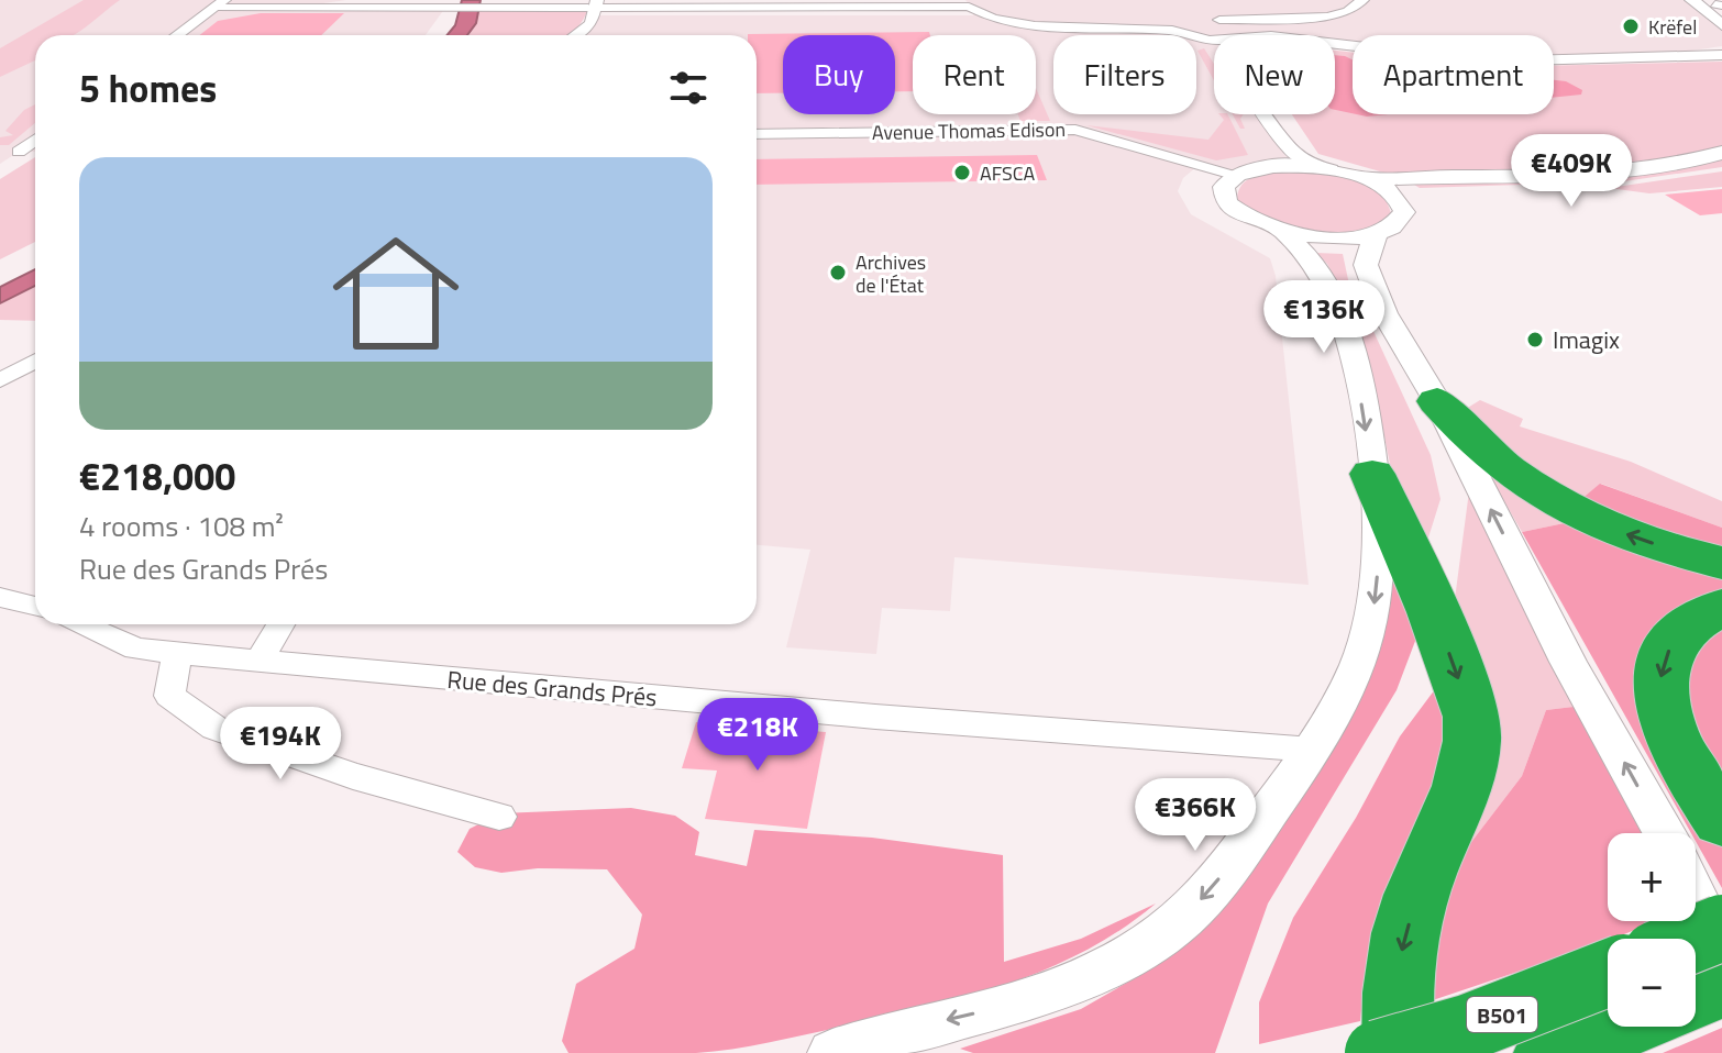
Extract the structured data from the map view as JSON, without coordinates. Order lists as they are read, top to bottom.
{
  "streets": {
    "highway": ["B501"],
    "street": ["Avenue Thomas Edison", "Rue des Grands Prés"]
  },
  "places": [
    "Krëfel",
    "AFSCA",
    "Archives de l'État",
    "Imagix"
  ],
  "page": {
    "chip": [
      "Buy",
      "Rent",
      "Filters",
      "New",
      "Apartment"
    ],
    "heading": "5 homes",
    "price": [
      "€409K",
      "€136K",
      "€218K",
      "€194K",
      "€366K"
    ],
    "list": [
      {
        "name": "€218,000",
        "note": "4 rooms · 108 m² · Rue des Grands Prés"
      }
    ],
    "map_buttons": ["+", "−"]
  }
}
